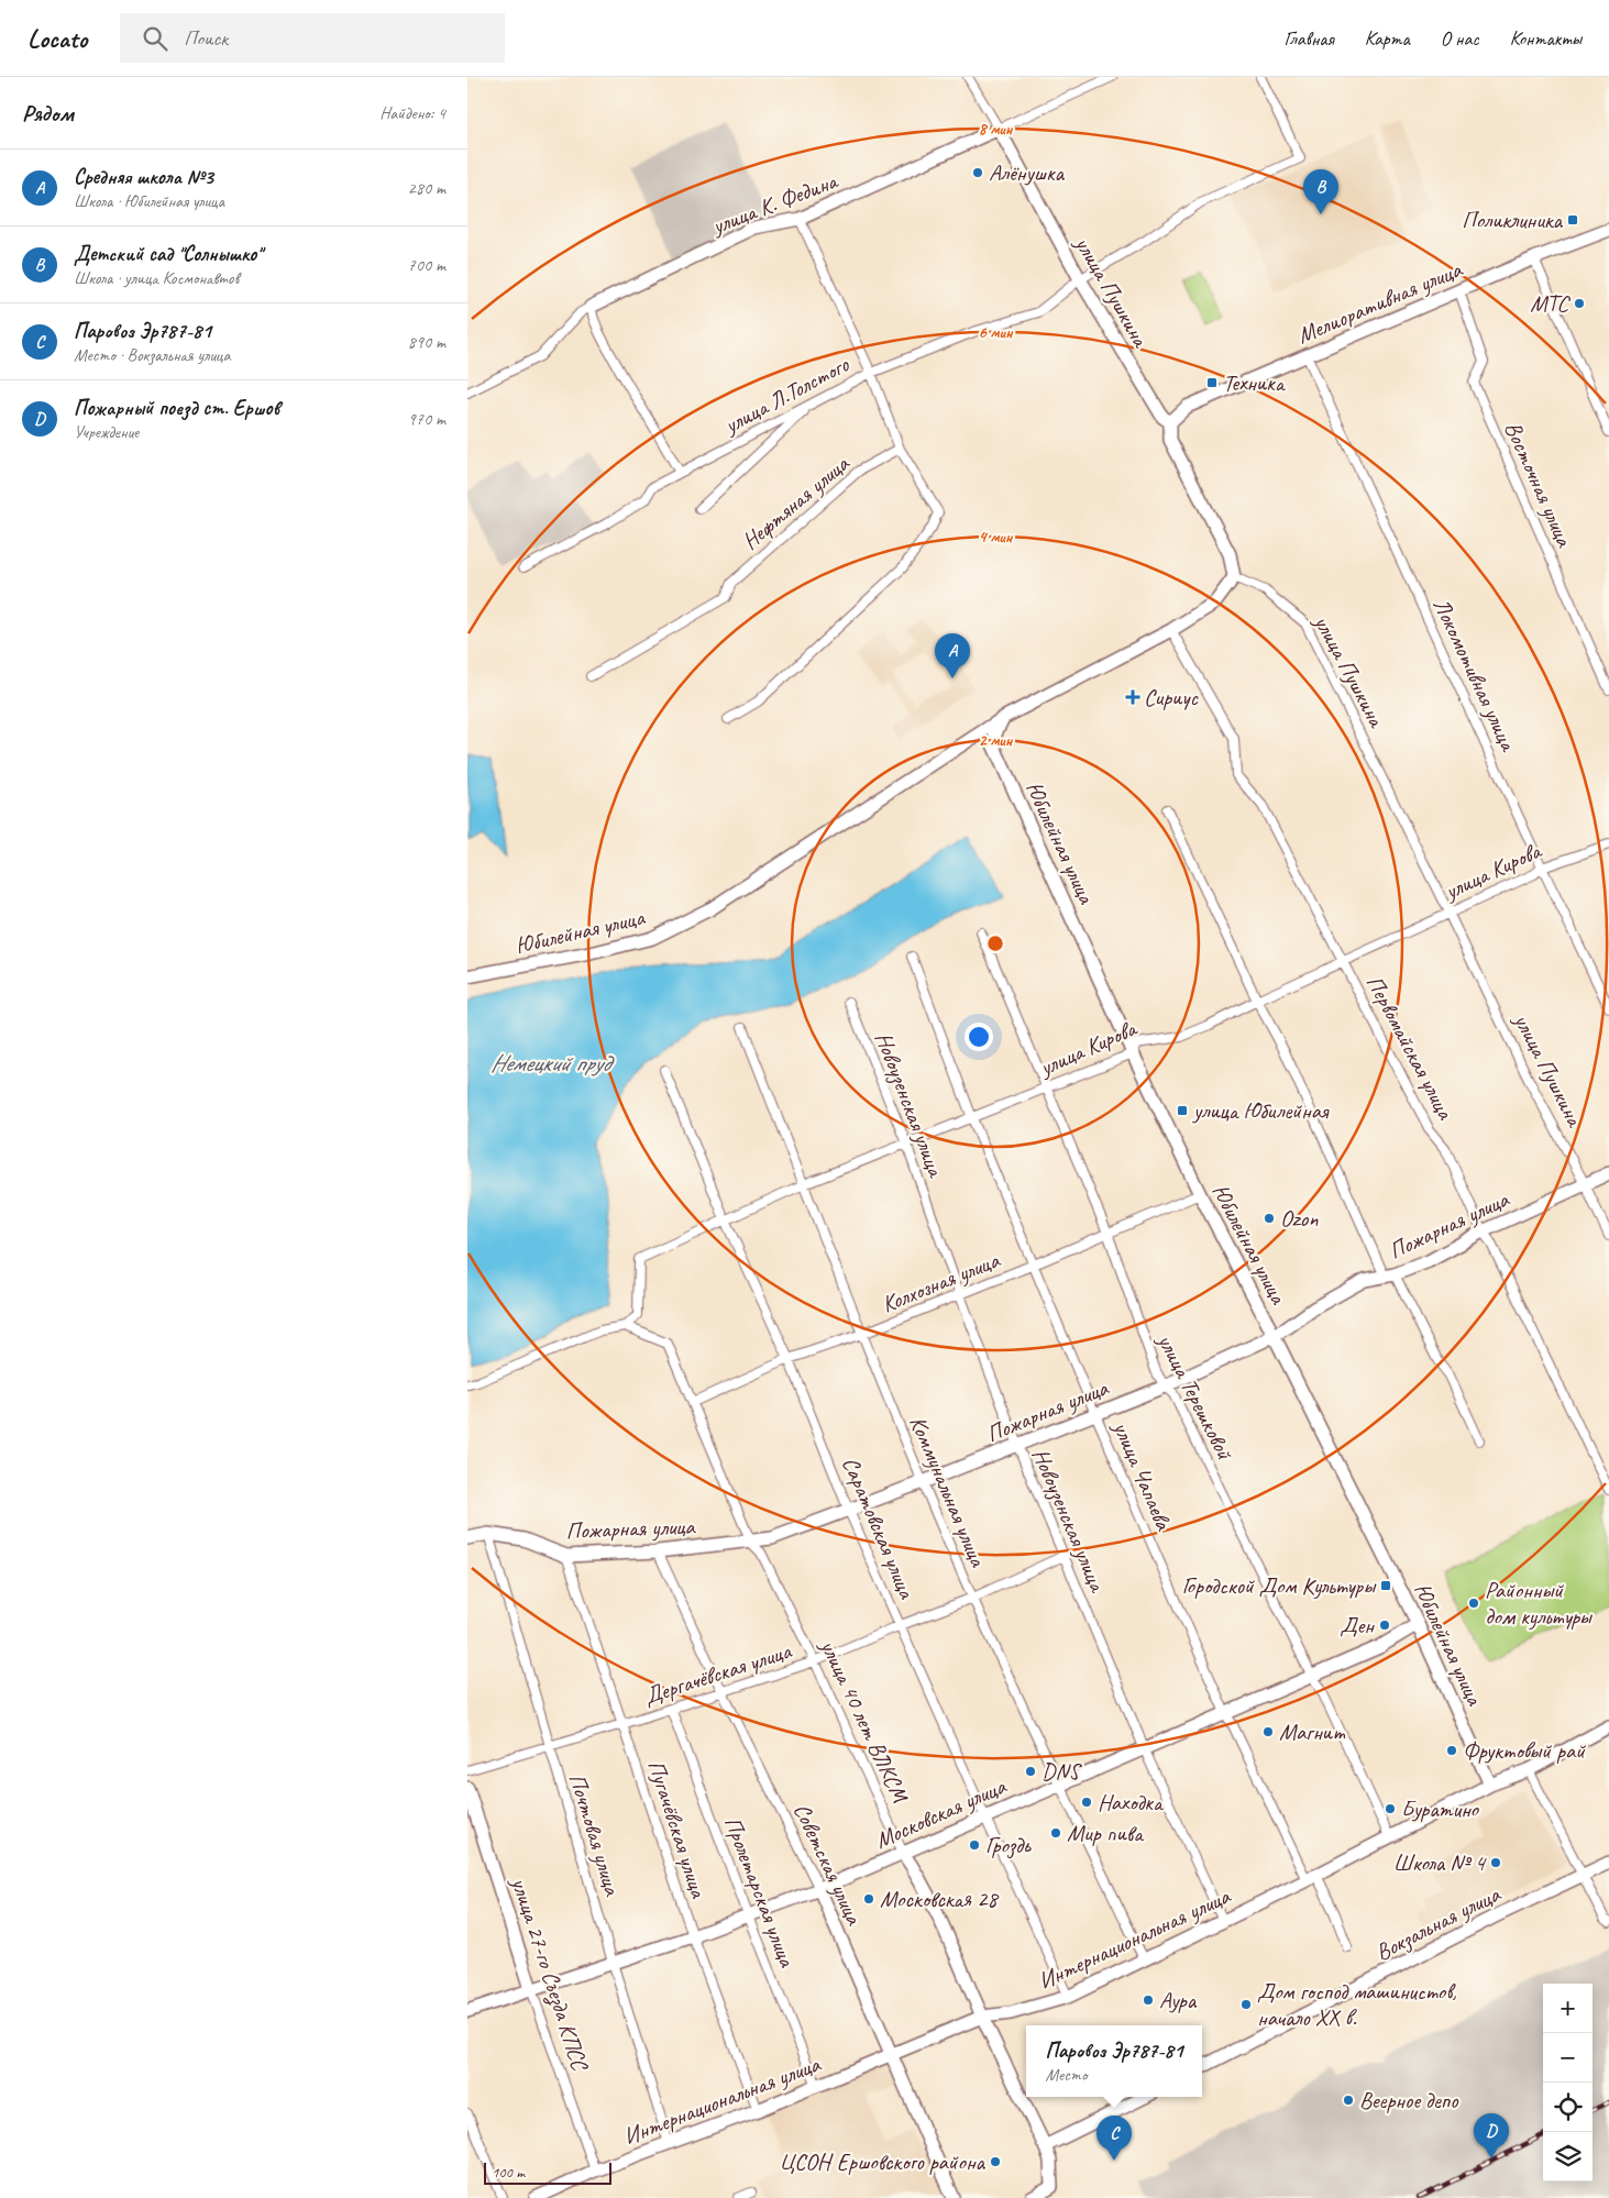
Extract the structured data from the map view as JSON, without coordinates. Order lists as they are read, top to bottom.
{
  "streets": {
    "street": [
      "улица К. Федина",
      "улица Пушкина",
      "Мелиоративная улица",
      "улица Л.Толстого",
      "Восточная улица",
      "Нефтяная улица",
      "Локомотивная улица",
      "Юбилейная улица",
      "улица Кирова",
      "Первомайская улица",
      "Новоузенская улица",
      "Пожарная улица",
      "Колхозная улица",
      "улица Терешковой",
      "улица Чапаева",
      "Коммунальная улица",
      "Саратовская улица",
      "Дергачёвская улица",
      "улица 40 лет ВЛКСМ",
      "Московская улица",
      "Пугачёвская улица",
      "Почтовая улица",
      "Советская улица",
      "Пролетарская улица",
      "Вокзальная улица",
      "Интернациональная улица",
      "улица 27-го Съезда КПСС"
    ]
  },
  "crossings": [
    ["улица К. Федина", "улица Пушкина"],
    ["улица Пушкина", "Мелиоративная улица"],
    ["улица Пушкина", "улица Л.Толстого"],
    ["улица Пушкина", "Юбилейная улица"],
    ["улица Пушкина", "улица Кирова"],
    ["улица Пушкина", "Пожарная улица"],
    ["Мелиоративная улица", "Восточная улица"],
    ["Мелиоративная улица", "Локомотивная улица"],
    ["Локомотивная улица", "улица Кирова"],
    ["Юбилейная улица", "улица Кирова"],
    ["Юбилейная улица", "Первомайская улица"],
    ["Юбилейная улица", "Пожарная улица"],
    ["Юбилейная улица", "Колхозная улица"],
    ["Юбилейная улица", "Московская улица"],
    ["Юбилейная улица", "Интернациональная улица"],
    ["улица Кирова", "Первомайская улица"],
    ["улица Кирова", "Новоузенская улица"],
    ["улица Кирова", "улица Терешковой"],
    ["улица Кирова", "улица Чапаева"],
    ["улица Кирова", "Коммунальная улица"],
    ["улица Кирова", "Саратовская улица"],
    ["улица Кирова", "улица 40 лет ВЛКСМ"],
    ["Первомайская улица", "Пожарная улица"],
    ["Новоузенская улица", "Пожарная улица"],
    ["Новоузенская улица", "Колхозная улица"],
    ["Новоузенская улица", "Дергачёвская улица"],
    ["Новоузенская улица", "Московская улица"],
    ["Новоузенская улица", "Интернациональная улица"],
    ["Пожарная улица", "улица Терешковой"],
    ["Пожарная улица", "улица Чапаева"],
    ["Пожарная улица", "Коммунальная улица"],
    ["Пожарная улица", "Саратовская улица"],
    ["Пожарная улица", "улица 40 лет ВЛКСМ"],
    ["Пожарная улица", "Пугачёвская улица"],
    ["Пожарная улица", "Почтовая улица"],
    ["Пожарная улица", "Советская улица"],
    ["Колхозная улица", "улица Терешковой"],
    ["Колхозная улица", "улица Чапаева"],
    ["Колхозная улица", "Коммунальная улица"],
    ["Колхозная улица", "Саратовская улица"],
    ["Колхозная улица", "улица 40 лет ВЛКСМ"],
    ["улица Терешковой", "Московская улица"],
    ["улица Терешковой", "Интернациональная улица"],
    ["улица Чапаева", "Московская улица"],
    ["улица Чапаева", "Интернациональная улица"],
    ["Коммунальная улица", "Дергачёвская улица"],
    ["Коммунальная улица", "Московская улица"],
    ["Коммунальная улица", "Интернациональная улица"],
    ["Саратовская улица", "Дергачёвская улица"],
    ["Саратовская улица", "Московская улица"],
    ["Саратовская улица", "Интернациональная улица"],
    ["Дергачёвская улица", "улица 40 лет ВЛКСМ"],
    ["Дергачёвская улица", "Пугачёвская улица"],
    ["Дергачёвская улица", "Почтовая улица"],
    ["Дергачёвская улица", "Советская улица"],
    ["Дергачёвская улица", "Пролетарская улица"],
    ["улица 40 лет ВЛКСМ", "Московская улица"],
    ["улица 40 лет ВЛКСМ", "Интернациональная улица"],
    ["Московская улица", "Пугачёвская улица"],
    ["Московская улица", "Почтовая улица"],
    ["Московская улица", "Советская улица"],
    ["Московская улица", "Пролетарская улица"],
    ["Московская улица", "улица 27-го Съезда КПСС"],
    ["Пугачёвская улица", "Интернациональная улица"],
    ["Почтовая улица", "Интернациональная улица"],
    ["Советская улица", "Интернациональная улица"],
    ["Пролетарская улица", "Интернациональная улица"],
    ["Интернациональная улица", "улица 27-го Съезда КПСС"]
  ],
  "water": ["Немецкий пруд"],
  "places": {
    "other": [
      "Алёнушка",
      "МТС",
      "Ozon",
      "Районный дом культуры",
      "Ден",
      "Магнит",
      "Фруктовый рай",
      "DNS",
      "Находка",
      "Буратино",
      "Мир пива",
      "Гроздь",
      "Школа № 4",
      "Московская 28",
      "Аура",
      "Дом господ машинистов, начало XX в.",
      "Веерное депо",
      "ЦСОН Ершовского района"
    ],
    "transit": [
      "Поликлиника",
      "Техника",
      "улица Юбилейная",
      "Городской Дом Культуры"
    ],
    "health": ["Сириус"]
  },
  "scale_bar": "100 m",
  "page": {
    "header": "Locato",
    "search": "Поиск",
    "nav": [
      "Главная",
      "Карта",
      "О нас",
      "Контакты"
    ],
    "heading": ["Рядом", "Найдено: 4"],
    "list": [
      {
        "mark": "A",
        "name": "Средняя школа №3",
        "note": "Школа · Юбилейная улица",
        "value": "280 m"
      },
      {
        "mark": "B",
        "name": "Детский сад \"Солнышко\"",
        "note": "Школа · улица Космонавтов",
        "value": "700 m"
      },
      {
        "mark": "C",
        "name": "Паровоз Эр787-81",
        "note": "Место · Вокзальная улица",
        "value": "890 m"
      },
      {
        "mark": "D",
        "name": "Пожарный поезд ст. Ершов",
        "note": "Учреждение",
        "value": "970 m"
      }
    ],
    "pins": [
      "B",
      "A",
      "D",
      "C"
    ],
    "map_buttons": ["+", "−"],
    "popup": ["Паровоз Эр787-81", "Место"],
    "scale": "100 m"
  },
  "rings": [
    "8 мин",
    "6 мин",
    "4 мин",
    "2 мин"
  ]
}
